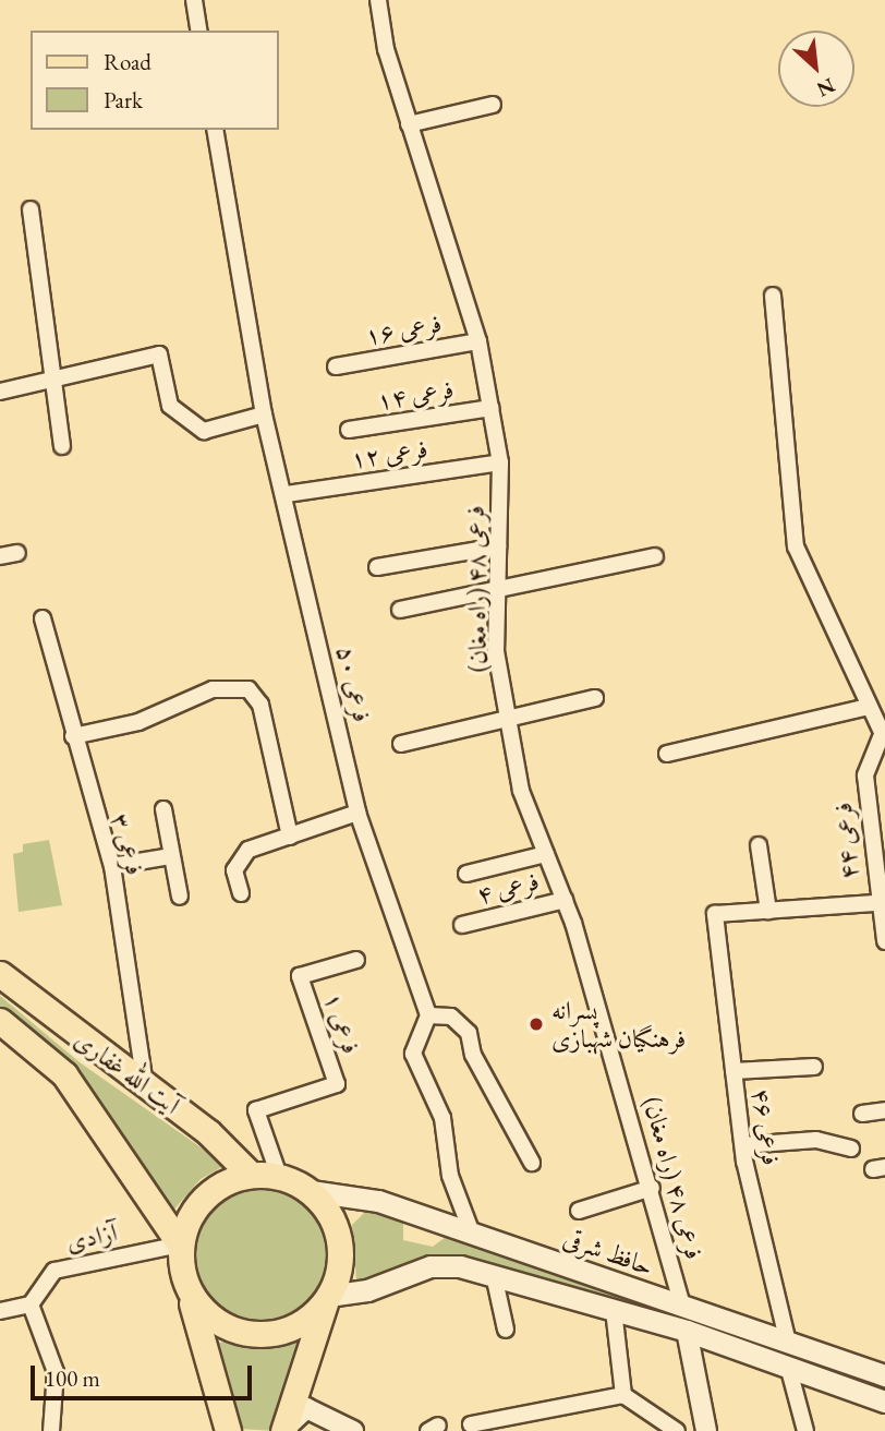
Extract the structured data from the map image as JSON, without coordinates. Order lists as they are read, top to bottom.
{
  "streets": {
    "main road": ["آیت الله غفاری", "حافظ شرقی"],
    "street": [
      "فرعی ۱۶",
      "فرعی ۱۴",
      "فرعی ۱۲",
      "فرعی ۴۸ (راه مغان)",
      "فرعی ۵۰",
      "فرعی ۴۴",
      "فرعی ۳",
      "فرعی ۴",
      "فرعی ۱",
      "فرعی ۴۶",
      "آزادی"
    ]
  },
  "crossings": [
    ["فرعی ۱۶", "فرعی ۴۸ (راه مغان)"],
    ["فرعی ۱۴", "فرعی ۴۸ (راه مغان)"],
    ["فرعی ۱۲", "فرعی ۴۸ (راه مغان)"],
    ["فرعی ۱۲", "فرعی ۵۰"],
    ["فرعی ۴۸ (راه مغان)", "فرعی ۴"],
    ["فرعی ۴۸ (راه مغان)", "حافظ شرقی"],
    ["فرعی ۳", "آیت الله غفاری"],
    ["فرعی ۱", "آیت الله غفاری"],
    ["فرعی ۱", "آزادی"],
    ["فرعی ۱", "حافظ شرقی"],
    ["آیت الله غفاری", "آزادی"],
    ["آیت الله غفاری", "حافظ شرقی"],
    ["فرعی ۴۶", "حافظ شرقی"],
    ["آزادی", "حافظ شرقی"]
  ],
  "places": ["پسرانه فرهنگیان شهبازی"],
  "legend": ["Road", "Park"],
  "scale_bar": "100 m",
  "north": "bottom right"
}
